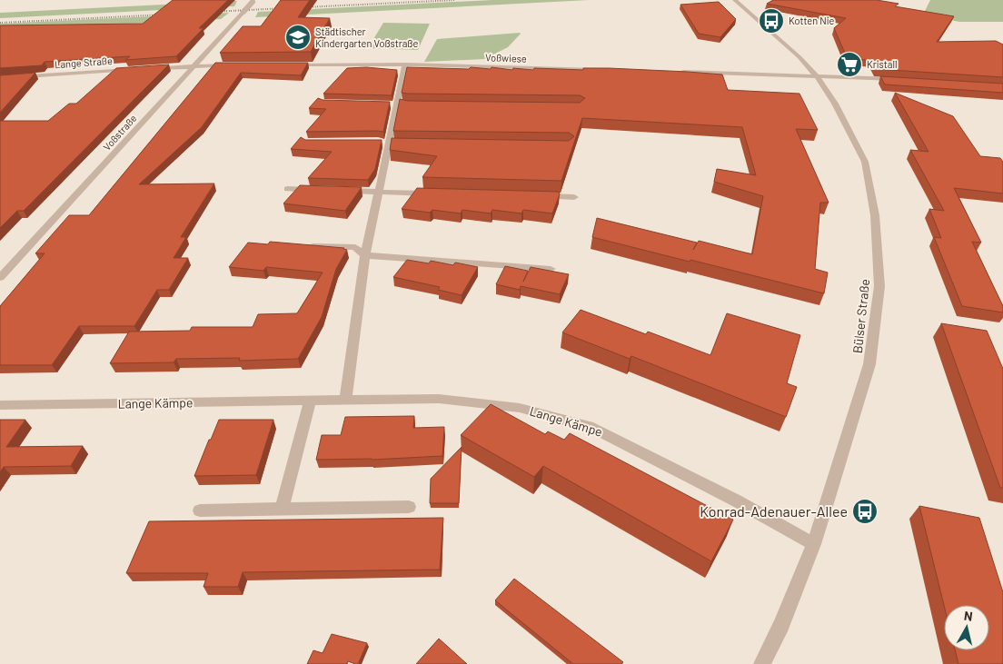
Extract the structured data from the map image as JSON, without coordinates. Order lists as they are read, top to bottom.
{
  "streets": {
    "street": [
      "Voßwiese",
      "Lange Straße",
      "Voßstraße",
      "Bülser Straße",
      "Lange Kämpe"
    ]
  },
  "crossings": [
    ["Bülser Straße", "Lange Kämpe"]
  ],
  "places": {
    "bus stop": ["Kotten Nie", "Konrad-Adenauer-Allee"],
    "school or university": ["Städtischer Kindergarten Voßstraße"],
    "supermarket": ["Kristall"]
  },
  "north": "top"
}
